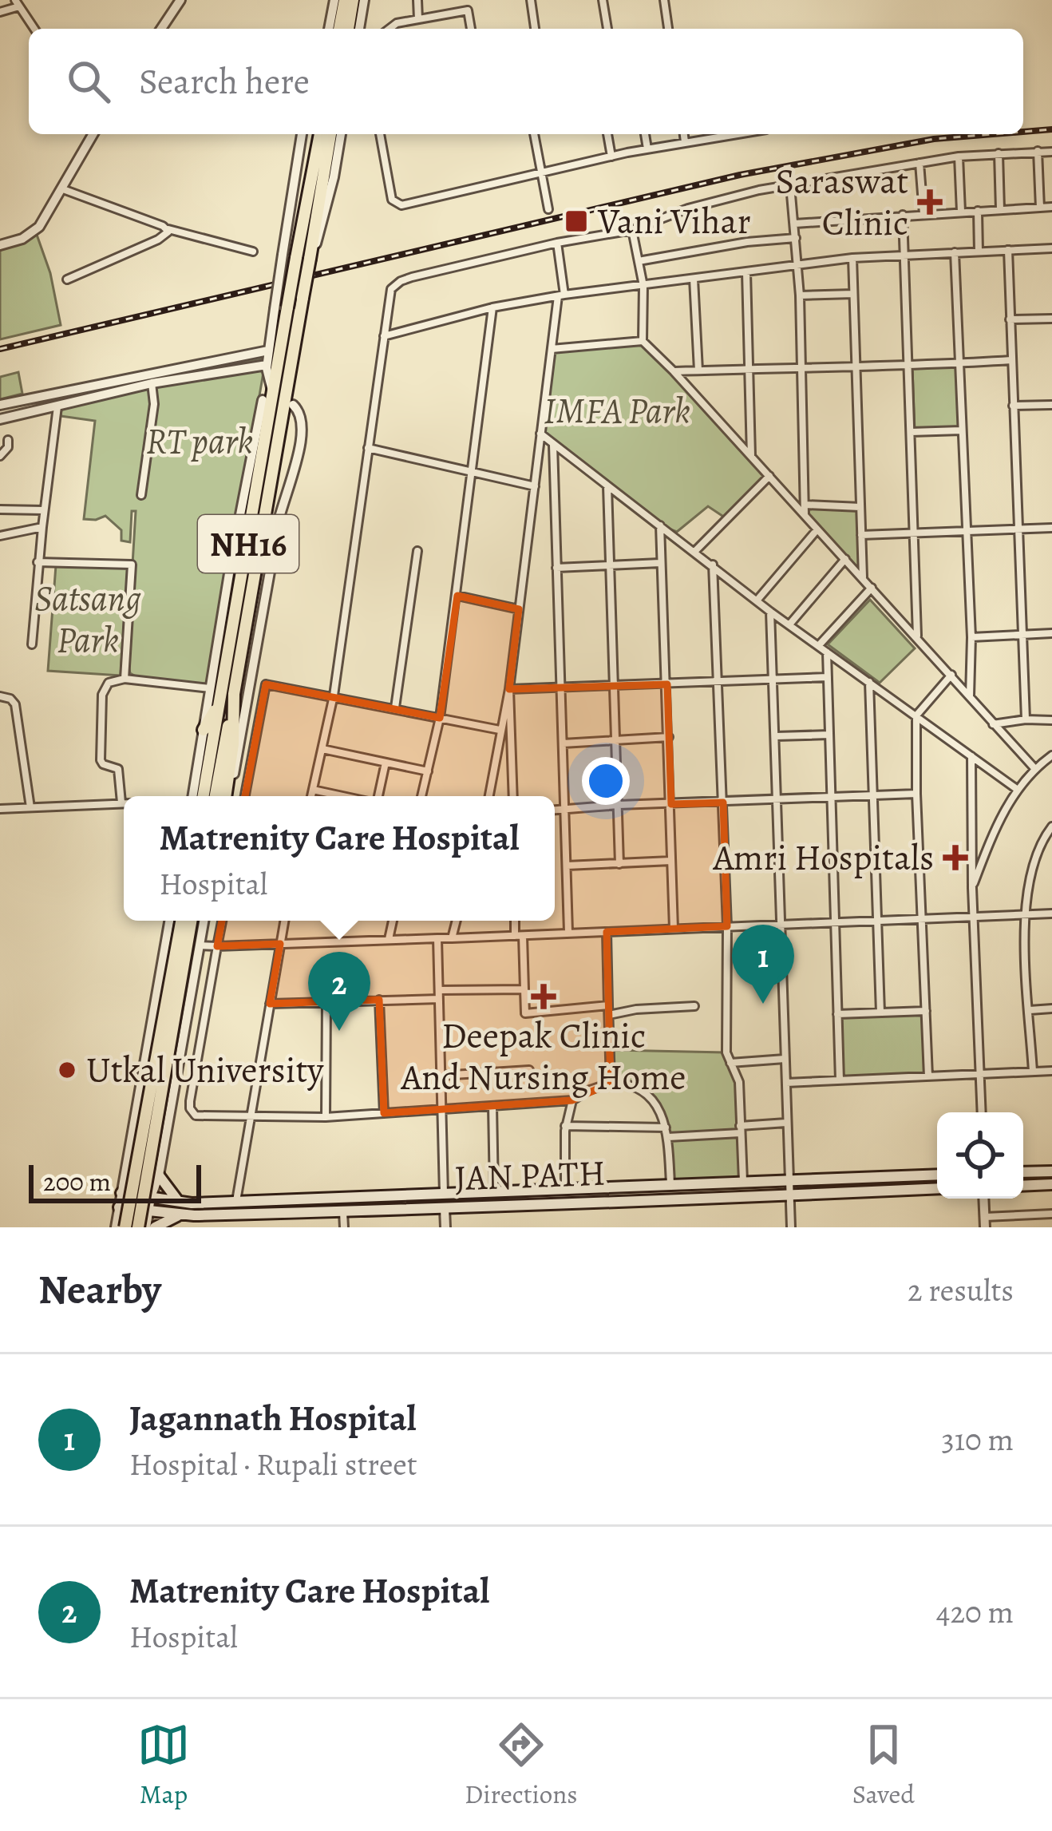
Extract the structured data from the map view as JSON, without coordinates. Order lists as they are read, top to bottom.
{
  "streets": {
    "highway": ["NH16"],
    "main road": ["JAN PATH"]
  },
  "parks": ["IMFA Park", "RT park", "Satsang Park"],
  "places": {
    "health": ["Saraswat Clinic", "Amri Hospitals", "Deepak Clinic And Nursing Home"],
    "transit": ["Vani Vihar"],
    "other": ["Utkal University"]
  },
  "scale_bar": "200 m",
  "page": {
    "search": "Search here",
    "popup": ["Matrenity Care Hospital", "Hospital"],
    "pins": ["1", "2"],
    "scale": "200 m",
    "heading": ["Nearby", "2 results"],
    "list": [
      {
        "mark": "1",
        "name": "Jagannath Hospital",
        "note": "Hospital · Rupali street",
        "value": "310 m"
      },
      {
        "mark": "2",
        "name": "Matrenity Care Hospital",
        "note": "Hospital",
        "value": "420 m"
      }
    ],
    "nav": ["Map", "Directions", "Saved"]
  }
}
